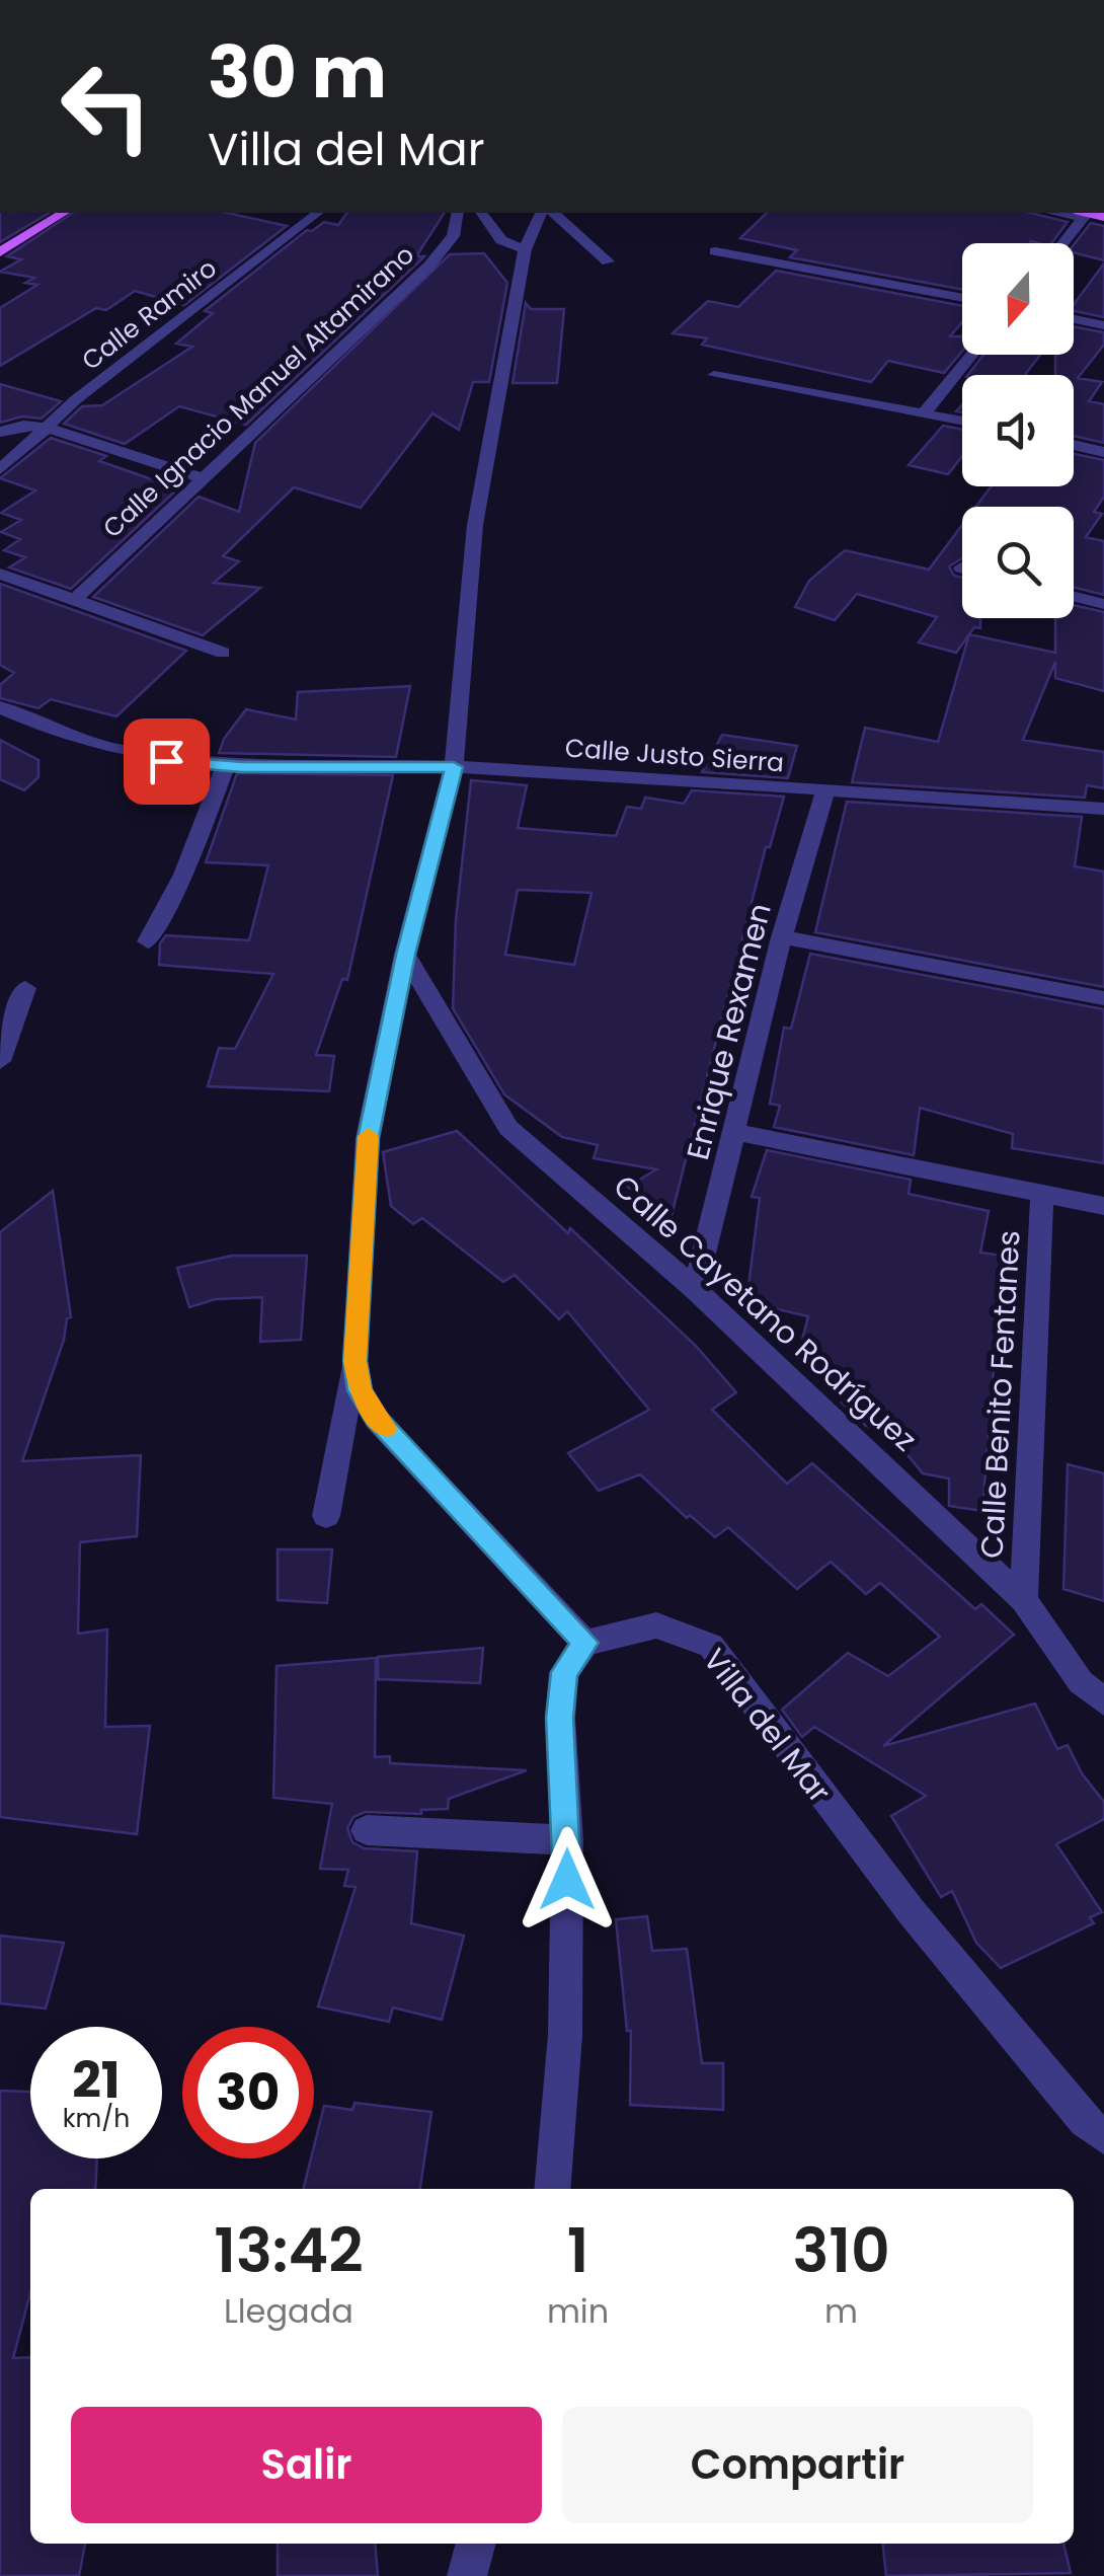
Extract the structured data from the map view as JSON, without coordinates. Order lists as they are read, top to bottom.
{
  "streets": {
    "street": [
      "Calle Ramiro",
      "Calle Ignacio Manuel Altamirano",
      "Calle Justo Sierra",
      "Enrique Rexamen",
      "Calle Cayetano Rodríguez",
      "Calle Benito Fentanes",
      "Villa del Mar"
    ]
  },
  "crossings": [
    ["Calle Justo Sierra", "Enrique Rexamen"],
    ["Enrique Rexamen", "Calle Cayetano Rodríguez"],
    ["Calle Cayetano Rodríguez", "Calle Benito Fentanes"]
  ],
  "north": "bottom",
  "page": {
    "turn": ["30 m", "Villa del Mar"],
    "speed": "21 km/h",
    "limit": "30",
    "eta": [
      "13:42",
      "Llegada",
      "1",
      "min",
      "310",
      "m"
    ],
    "buttons": ["Salir", "Compartir"]
  }
}
